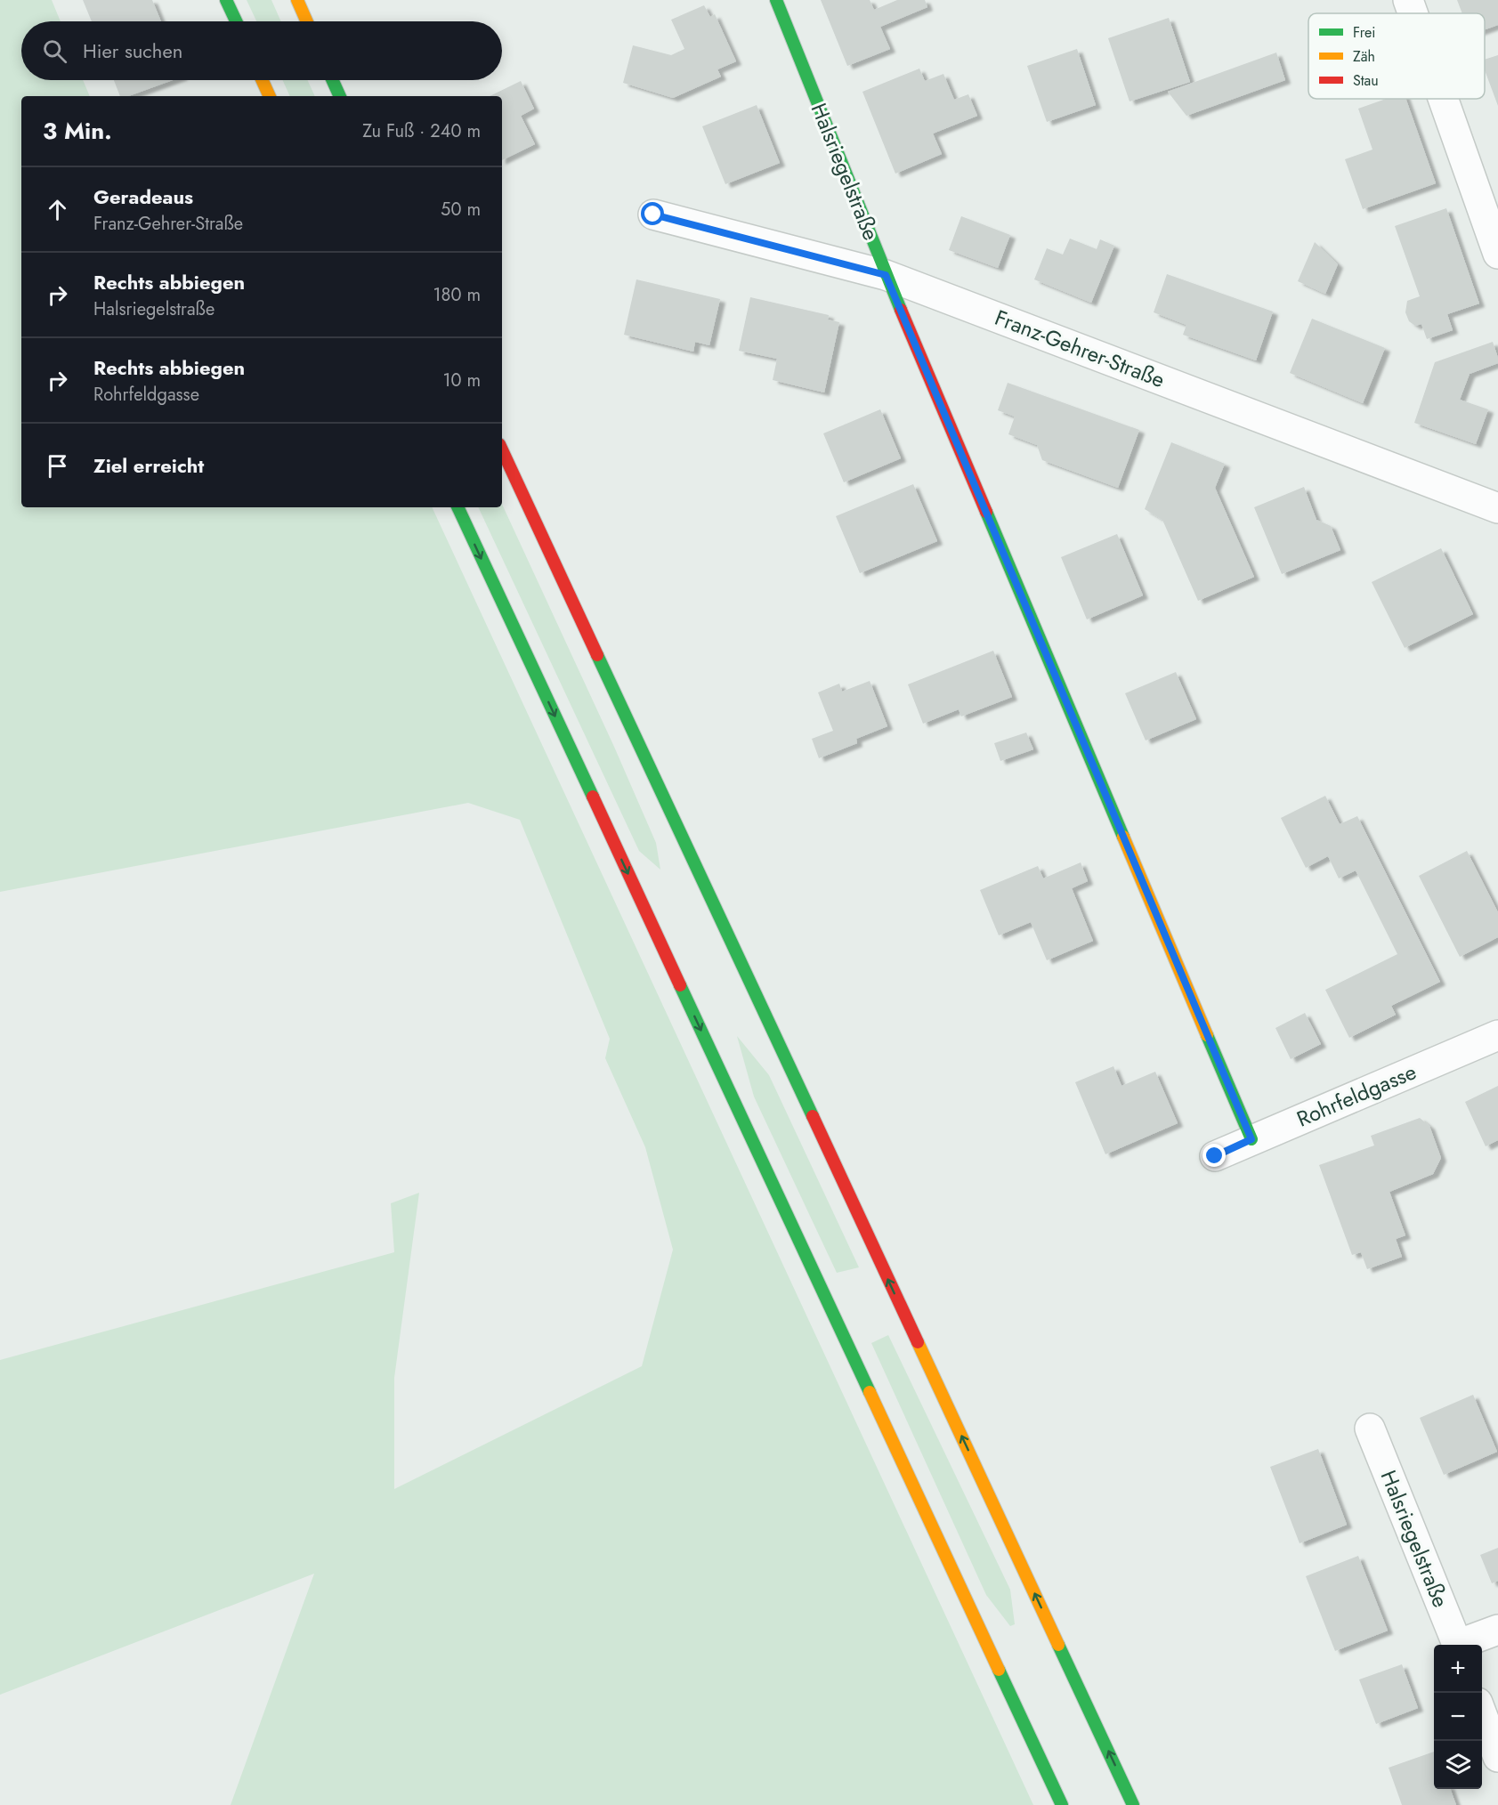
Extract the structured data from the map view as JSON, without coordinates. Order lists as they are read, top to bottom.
{
  "streets": {
    "main road": ["Halsriegelstraße"],
    "street": ["Franz-Gehrer-Straße", "Rohrfeldgasse"]
  },
  "crossings": [
    ["Halsriegelstraße", "Franz-Gehrer-Straße"],
    ["Halsriegelstraße", "Rohrfeldgasse"]
  ],
  "legend": ["Frei", "Zäh", "Stau"],
  "page": {
    "search": "Hier suchen",
    "heading": ["3 Min.", "Zu Fuß · 240 m"],
    "list": [
      ["Geradeaus", "Franz-Gehrer-Straße", "50 m"],
      ["Rechts abbiegen", "Halsriegelstraße", "180 m"],
      ["Rechts abbiegen", "Rohrfeldgasse", "10 m"],
      "Ziel erreicht"
    ],
    "map_buttons": ["+", "−"]
  }
}
